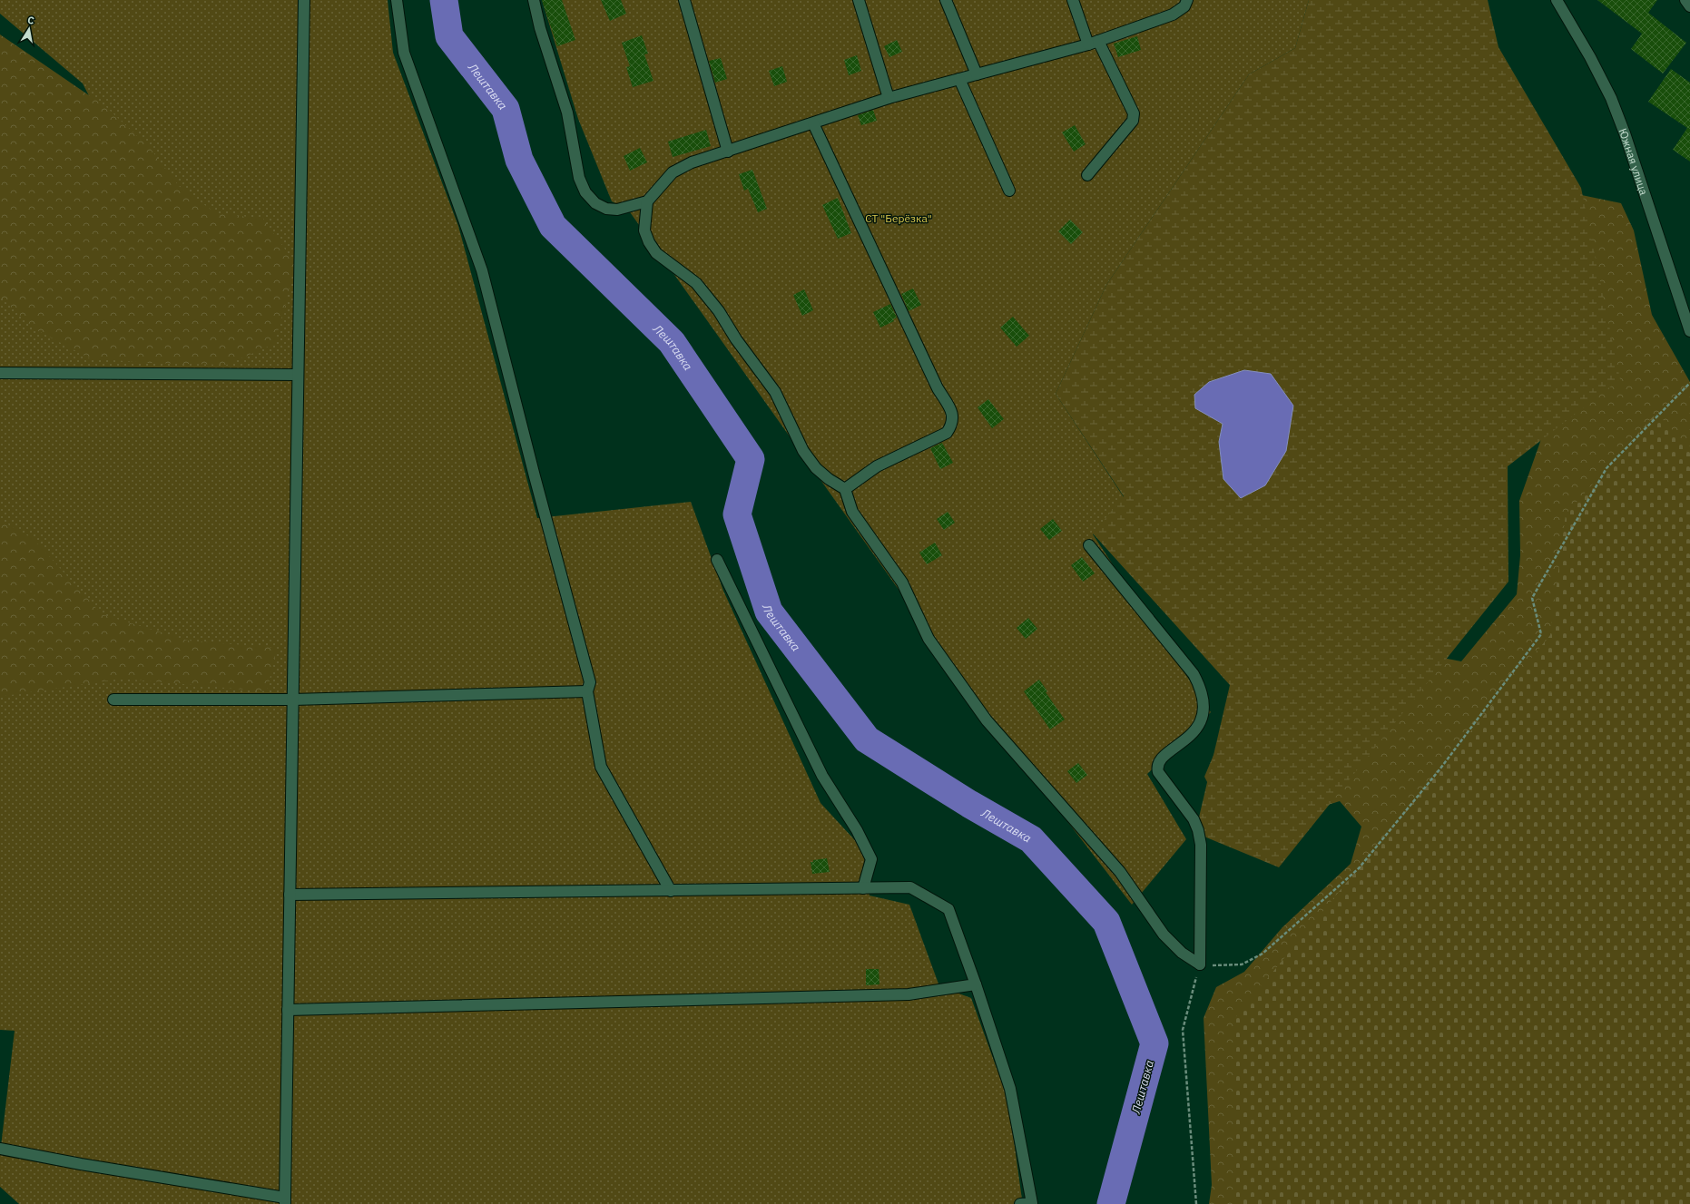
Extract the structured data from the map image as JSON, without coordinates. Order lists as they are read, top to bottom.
{
  "streets": {
    "street": ["Южная улица"]
  },
  "water": ["Лештавка"],
  "parks": ["СТ \"Берёзка\""],
  "north": "top"
}
